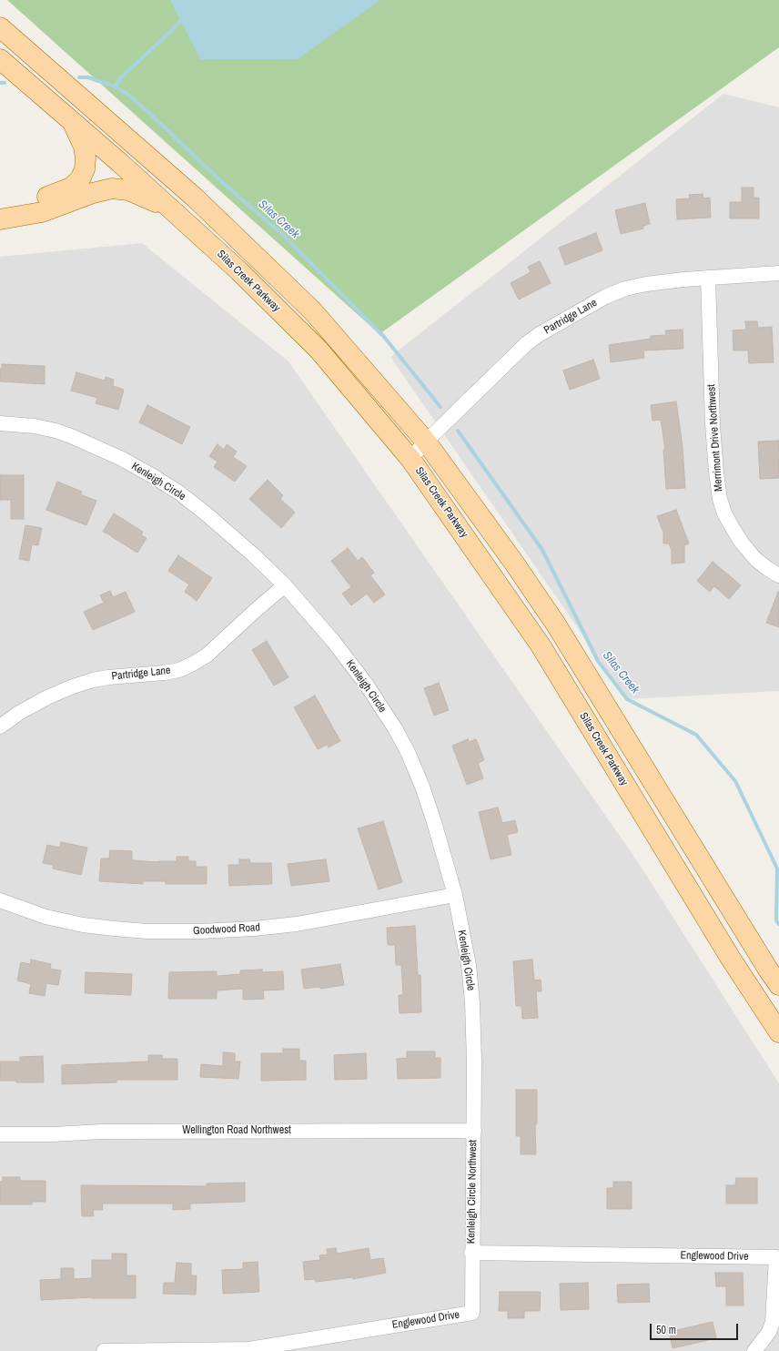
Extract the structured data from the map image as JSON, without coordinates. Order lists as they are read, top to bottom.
{
  "streets": {
    "main road": ["Silas Creek Parkway"],
    "street": [
      "Partridge Lane",
      "Merrimont Drive Northwest",
      "Kenleigh Circle",
      "Goodwood Road",
      "Wellington Road Northwest",
      "Kenleigh Circle Northwest",
      "Englewood Drive"
    ]
  },
  "crossings": [
    ["Silas Creek Parkway", "Partridge Lane"],
    ["Partridge Lane", "Merrimont Drive Northwest"],
    ["Partridge Lane", "Kenleigh Circle"],
    ["Kenleigh Circle", "Goodwood Road"],
    ["Kenleigh Circle", "Wellington Road Northwest"],
    ["Kenleigh Circle", "Kenleigh Circle Northwest"],
    ["Wellington Road Northwest", "Kenleigh Circle Northwest"],
    ["Kenleigh Circle Northwest", "Englewood Drive"]
  ],
  "water": ["Silas Creek"],
  "scale_bar": "50 m"
}
